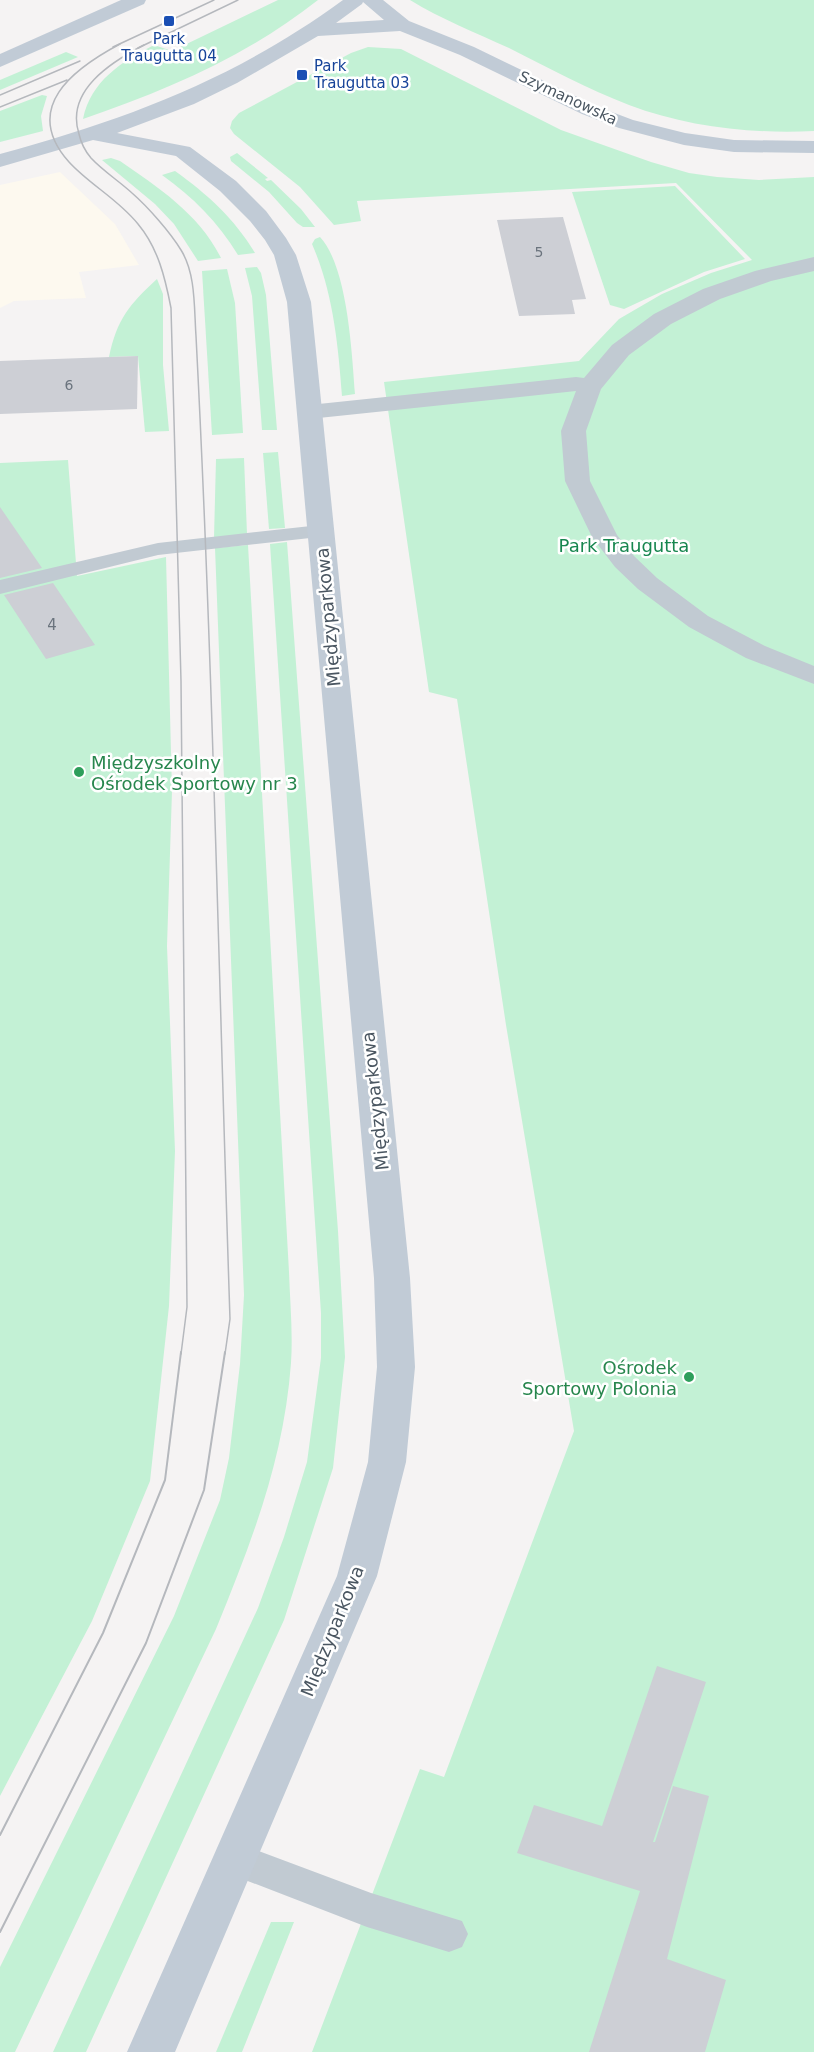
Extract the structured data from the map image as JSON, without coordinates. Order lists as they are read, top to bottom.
{
  "streets": {
    "street": ["Szymanowska", "Międzyparkowa"]
  },
  "parks": ["Park Traugutta"],
  "places": {
    "transit": ["Park Traugutta 04", "Park Traugutta 03"],
    "other": ["Międzyszkolny Ośrodek Sportowy nr 3", "Ośrodek Sportowy Polonia"]
  },
  "house_numbers": ["5", "6", "4"]
}
